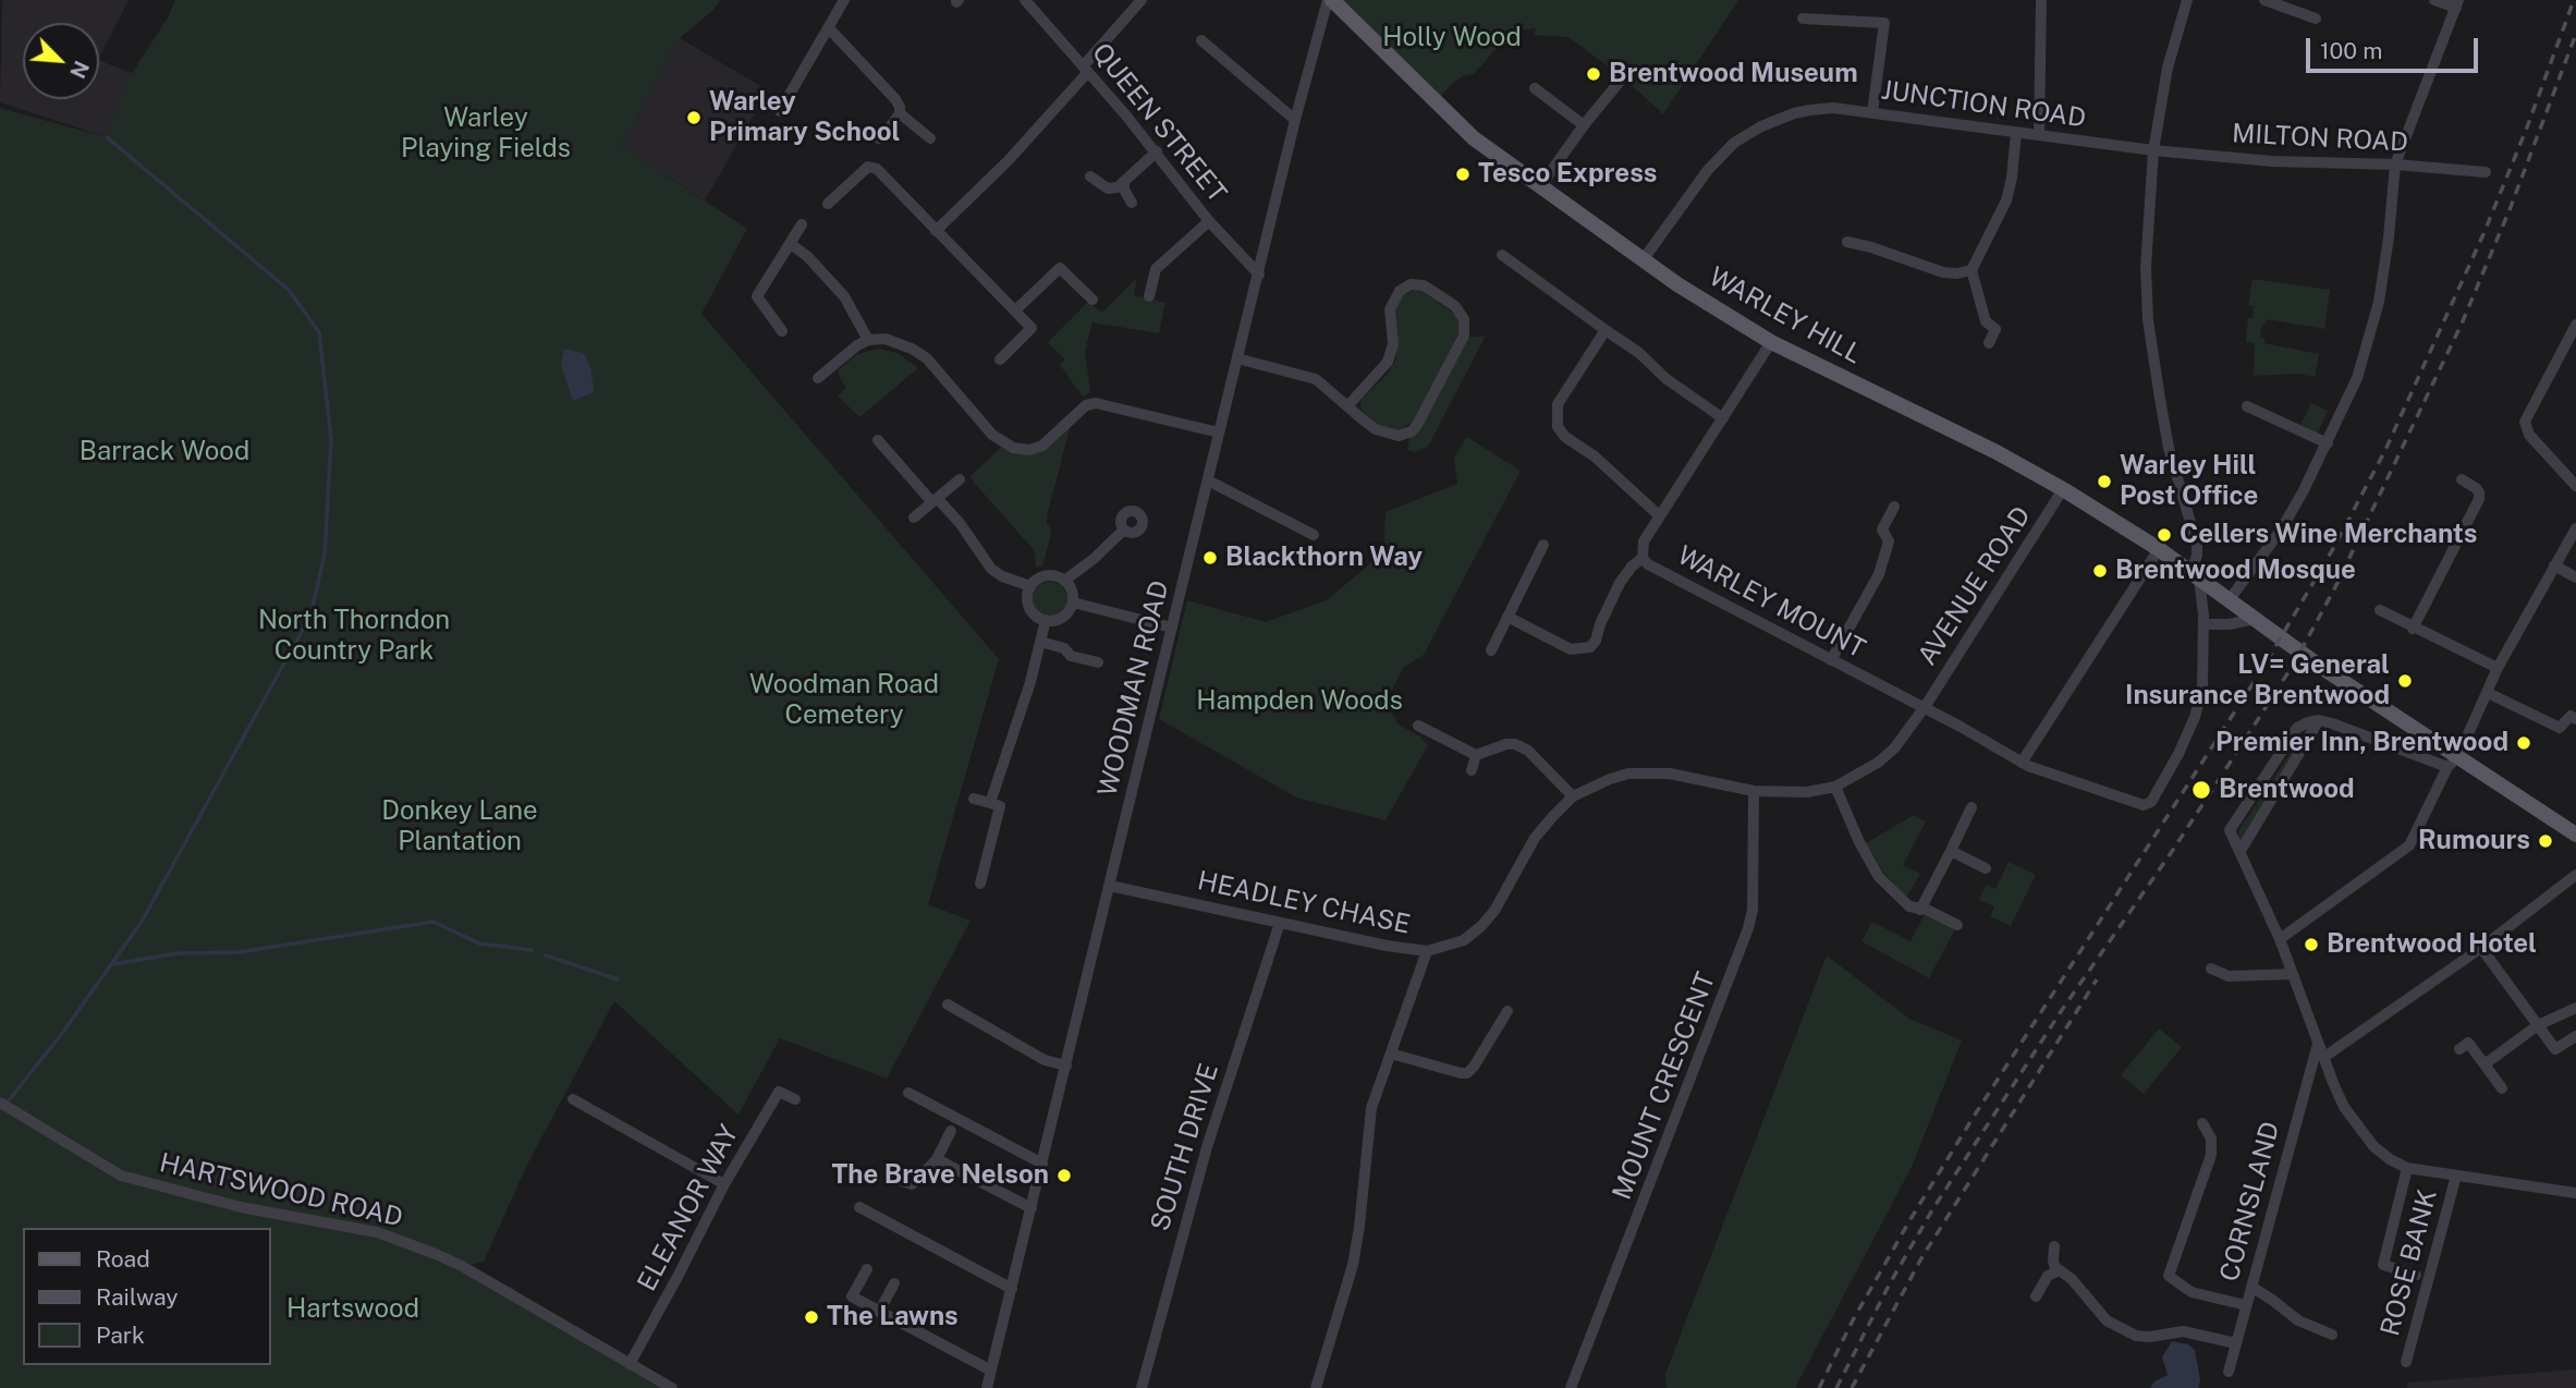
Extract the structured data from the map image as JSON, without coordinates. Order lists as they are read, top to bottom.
{
  "streets": {
    "main road": ["WARLEY HILL"],
    "street": [
      "JUNCTION ROAD",
      "QUEEN STREET",
      "MILTON ROAD",
      "AVENUE ROAD",
      "WARLEY MOUNT",
      "WOODMAN ROAD",
      "HEADLEY CHASE",
      "MOUNT CRESCENT",
      "SOUTH DRIVE",
      "HARTSWOOD ROAD",
      "CORNSLAND",
      "ELEANOR WAY",
      "ROSE BANK"
    ]
  },
  "crossings": [
    ["JUNCTION ROAD", "MILTON ROAD"],
    ["JUNCTION ROAD", "WARLEY HILL"],
    ["QUEEN STREET", "WOODMAN ROAD"],
    ["WARLEY HILL", "AVENUE ROAD"],
    ["WARLEY HILL", "WARLEY MOUNT"],
    ["WARLEY HILL", "WOODMAN ROAD"],
    ["AVENUE ROAD", "WARLEY MOUNT"],
    ["AVENUE ROAD", "HEADLEY CHASE"],
    ["WARLEY MOUNT", "HEADLEY CHASE"],
    ["WOODMAN ROAD", "HEADLEY CHASE"],
    ["HEADLEY CHASE", "MOUNT CRESCENT"],
    ["HEADLEY CHASE", "SOUTH DRIVE"],
    ["HARTSWOOD ROAD", "ELEANOR WAY"]
  ],
  "parks": [
    "Holly Wood",
    "Warley Playing Fields",
    "Barrack Wood",
    "North Thorndon Country Park",
    "Woodman Road Cemetery",
    "Hampden Woods",
    "Donkey Lane Plantation",
    "Hartswood"
  ],
  "places": [
    "Brentwood Museum",
    "Warley Primary School",
    "Tesco Express",
    "Warley Hill Post Office",
    "Cellers Wine Merchants",
    "Blackthorn Way",
    "Brentwood Mosque",
    "LV= General Insurance Brentwood",
    "Premier Inn, Brentwood",
    "Brentwood",
    "Rumours",
    "Brentwood Hotel",
    "The Brave Nelson",
    "The Lawns"
  ],
  "legend": ["Road", "Railway", "Park"],
  "scale_bar": "100 m",
  "north": "bottom right"
}
